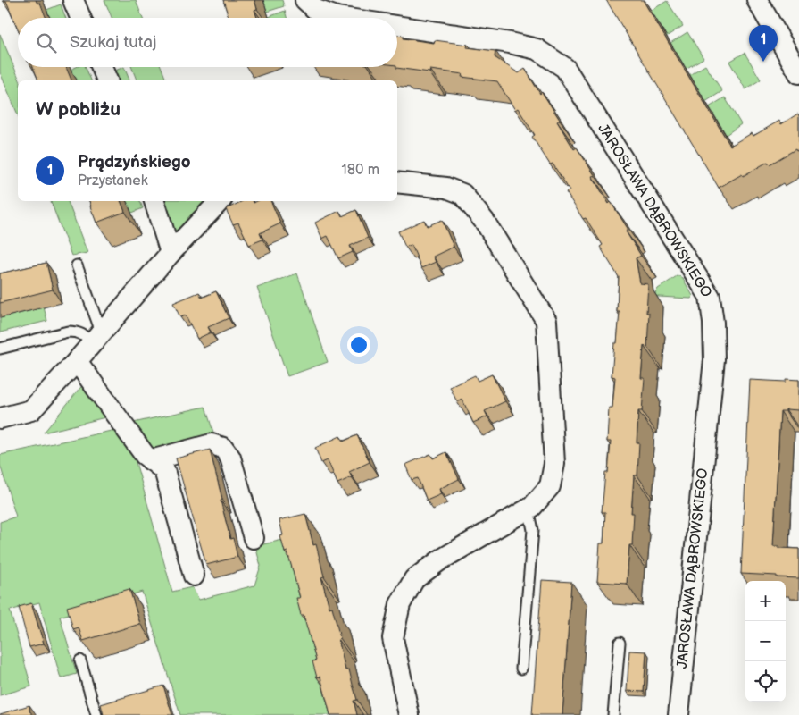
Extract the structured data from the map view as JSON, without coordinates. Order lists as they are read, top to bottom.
{
  "streets": {
    "street": ["JAROSŁAWA DĄBROWSKIEGO"]
  },
  "page": {
    "search": "Szukaj tutaj",
    "pins": "1",
    "heading": "W pobliżu",
    "list": [
      {
        "mark": "1",
        "name": "Prądzyńskiego",
        "note": "Przystanek",
        "value": "180 m"
      }
    ],
    "map_buttons": ["+", "−"]
  }
}
